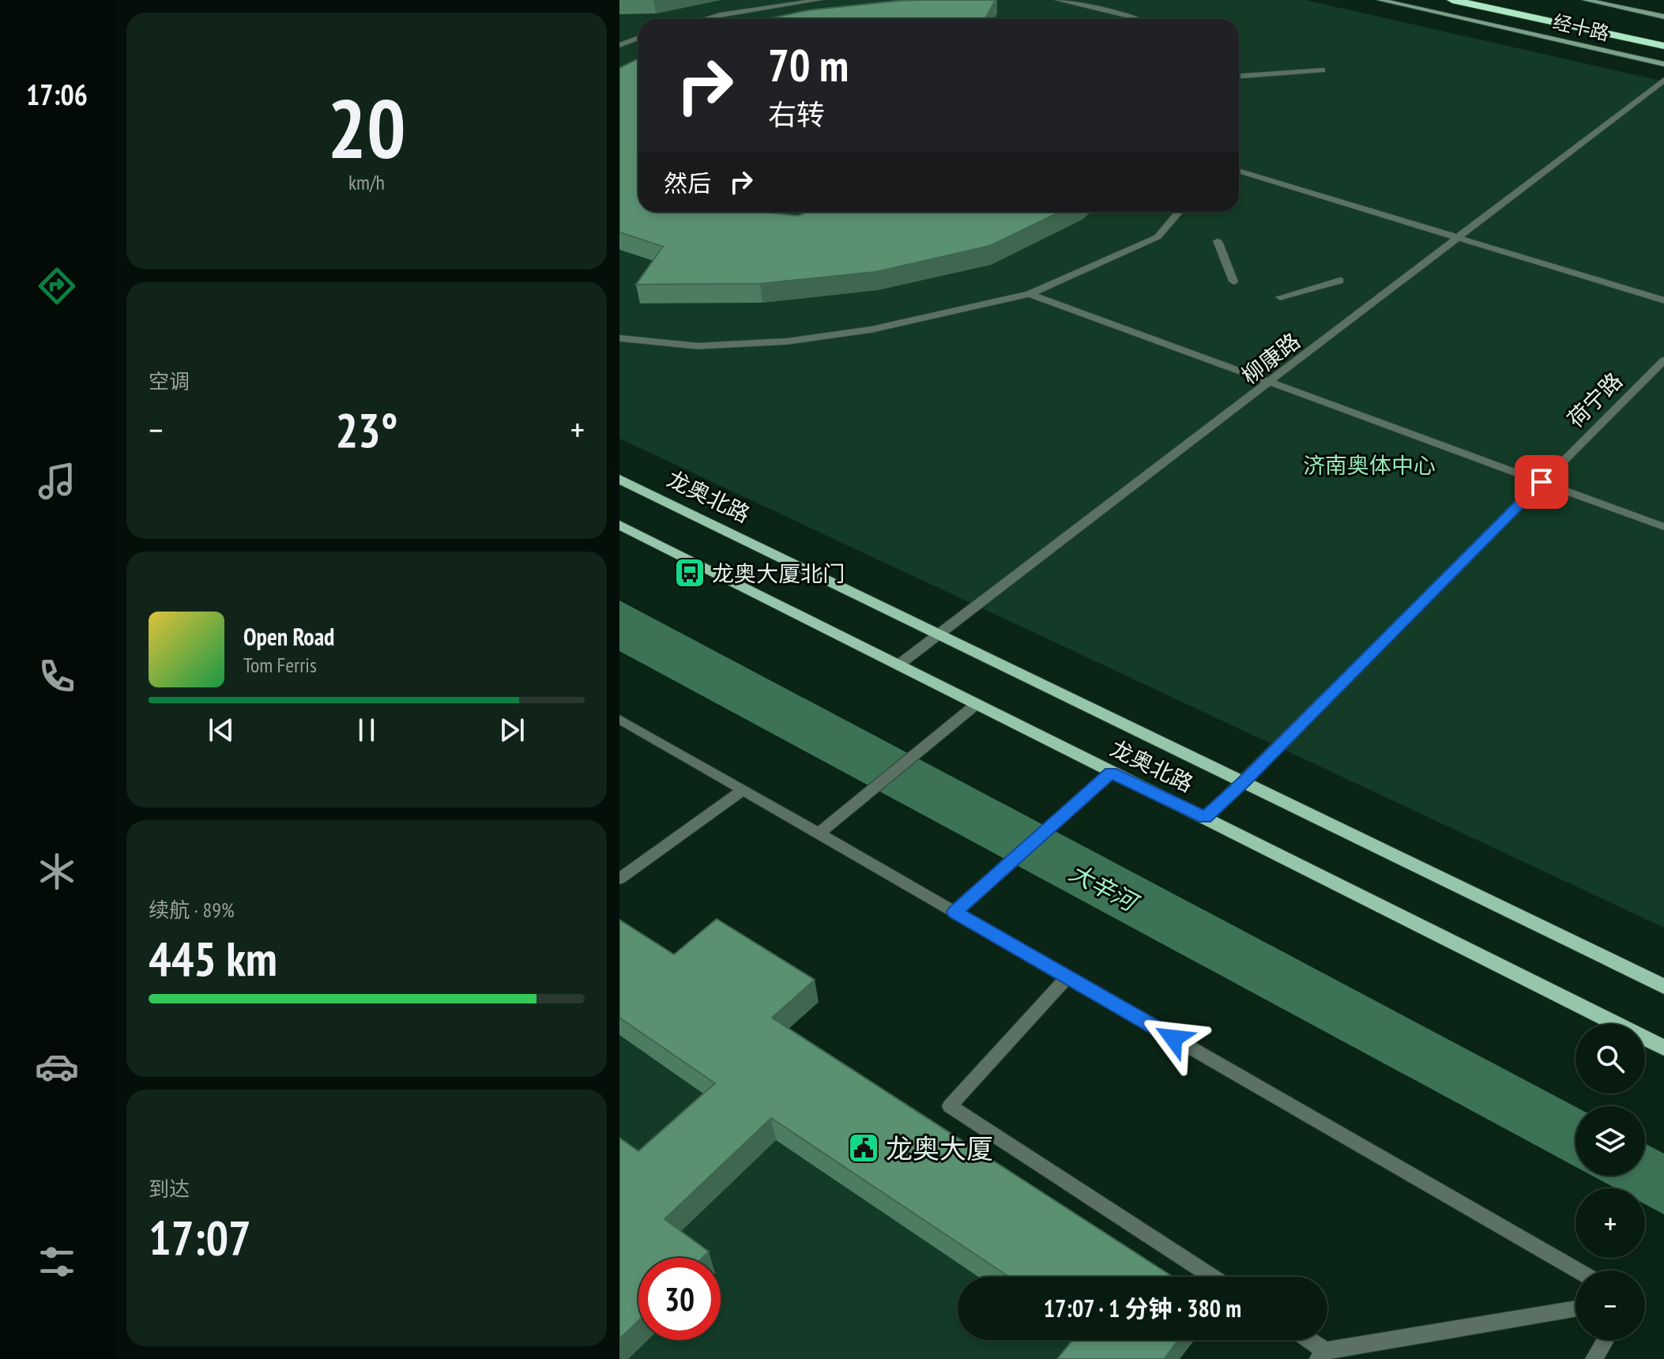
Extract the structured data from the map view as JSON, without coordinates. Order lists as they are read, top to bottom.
{
  "streets": {
    "highway": ["经十路"],
    "main road": ["龙奥北路"],
    "street": ["柳康路", "荷宁路"]
  },
  "crossings": [
    ["柳康路", "龙奥北路"],
    ["荷宁路", "龙奥北路"]
  ],
  "water": ["大辛河"],
  "parks": ["济南奥体中心"],
  "places": {
    "bus stop": ["龙奥大厦北门"],
    "public building": ["龙奥大厦"]
  },
  "page": {
    "tabs": "17:06",
    "tile": [
      ["20", "km/h"],
      "空调",
      ["续航 · 89%", "445 km"],
      ["到达", "17:07"]
    ],
    "turn": ["70 m", "右转"],
    "then": "然后",
    "heat": ["−", "23°", "+"],
    "song": ["Open Road", "Tom Ferris"],
    "map_buttons": ["+", "−"],
    "limit": "30",
    "trip": "17:07 · 1 分钟 · 380 m"
  }
}
